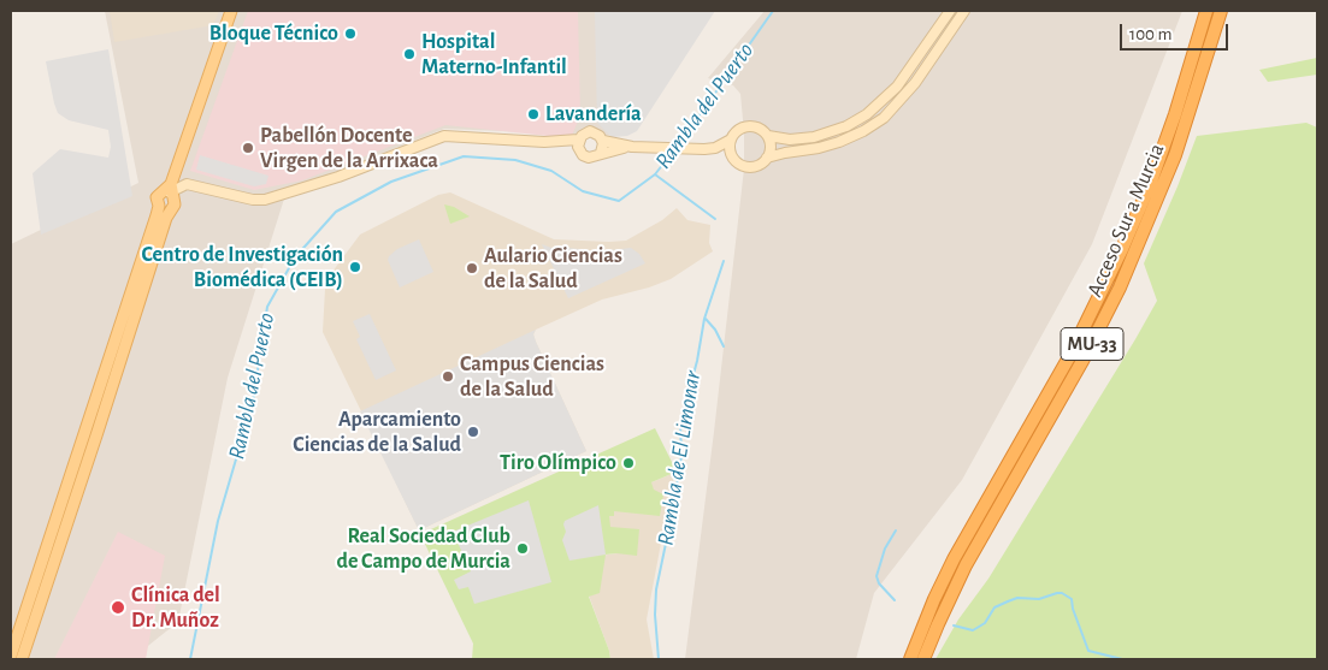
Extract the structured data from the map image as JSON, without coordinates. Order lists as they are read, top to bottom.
{
  "streets": {
    "highway": ["Acceso Sur a Murcia", "MU-33"]
  },
  "water": ["Rambla del Puerto", "Rambla de El Limonar"],
  "places": [
    "Bloque Técnico",
    "Hospital Materno-Infantil",
    "Lavandería",
    "Pabellón Docente Virgen de la Arrixaca",
    "Centro de Investigación Biomédica (CEIB)",
    "Aulario Ciencias de la Salud",
    "Campus Ciencias de la Salud",
    "Aparcamiento Ciencias de la Salud",
    "Tiro Olímpico",
    "Real Sociedad Club de Campo de Murcia",
    "Clínica del Dr. Muñoz"
  ],
  "scale_bar": "100 m"
}
